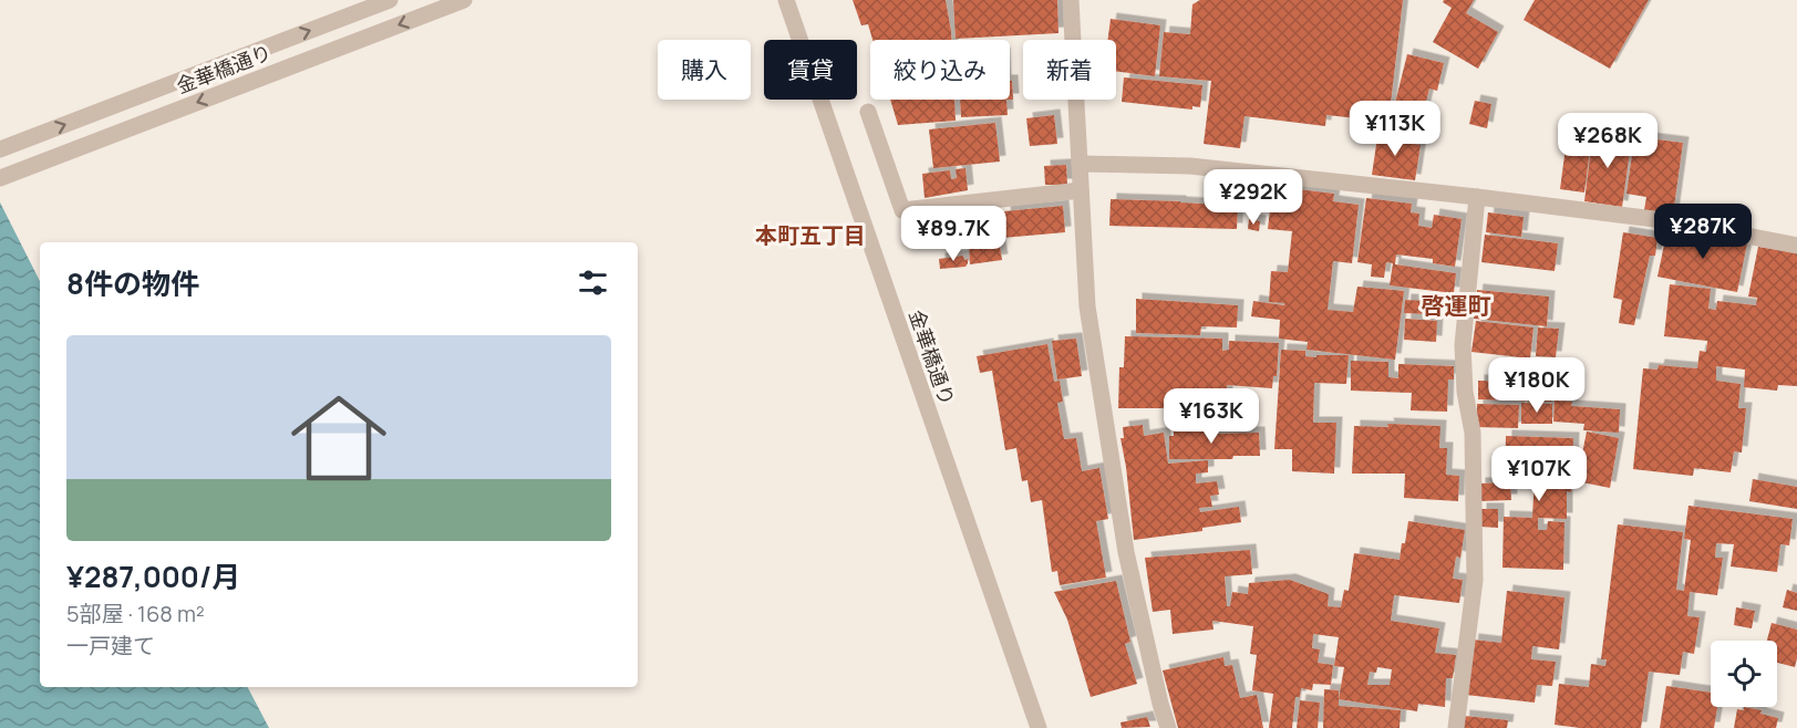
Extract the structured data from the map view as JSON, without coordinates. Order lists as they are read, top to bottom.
{
  "streets": {
    "street": ["金華橋通り"]
  },
  "districts": ["本町五丁目", "啓運町"],
  "page": {
    "chip": [
      "購入",
      "賃貸",
      "絞り込み",
      "新着"
    ],
    "price": [
      "¥113K",
      "¥268K",
      "¥292K",
      "¥287K",
      "¥89.7K",
      "¥180K",
      "¥163K",
      "¥107K"
    ],
    "heading": "8件の物件",
    "list": [
      {
        "name": "¥287,000/月",
        "note": "5部屋 · 168 m² · 一戸建て"
      }
    ]
  }
}
